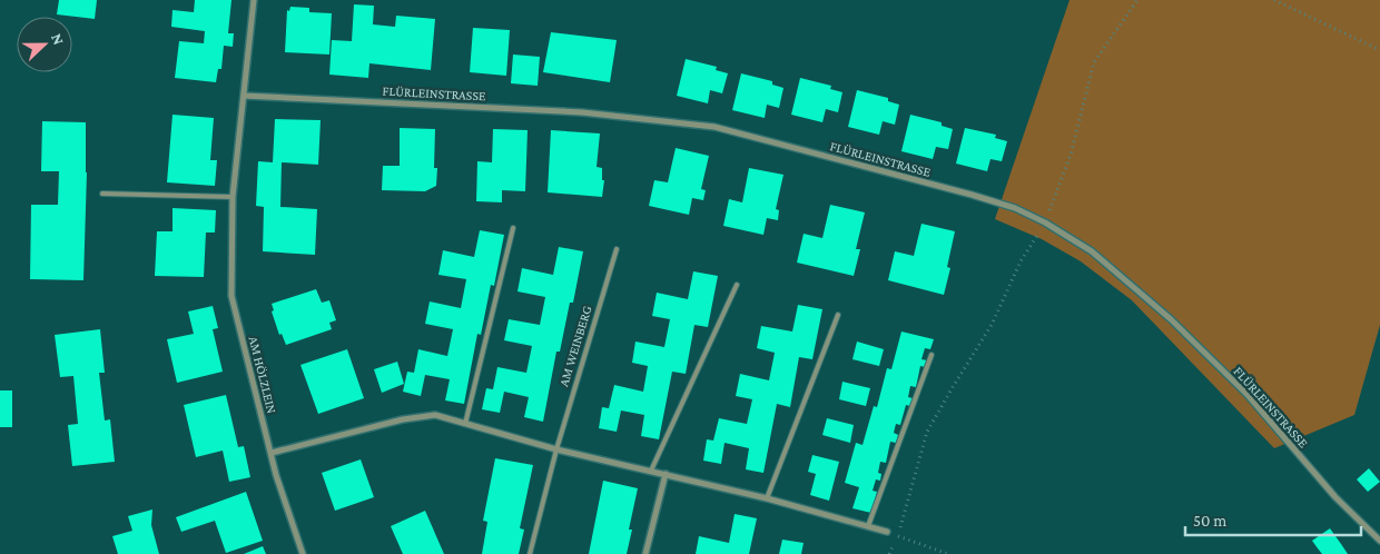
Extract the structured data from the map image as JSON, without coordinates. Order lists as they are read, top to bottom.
{
  "streets": {
    "street": ["FLÜRLEINSTRASSE", "AM HÖLZLEIN"],
    "lane": ["AM WEINBERG"]
  },
  "crossings": [
    ["FLÜRLEINSTRASSE", "AM HÖLZLEIN"]
  ],
  "scale_bar": "50 m",
  "north": "right"
}
